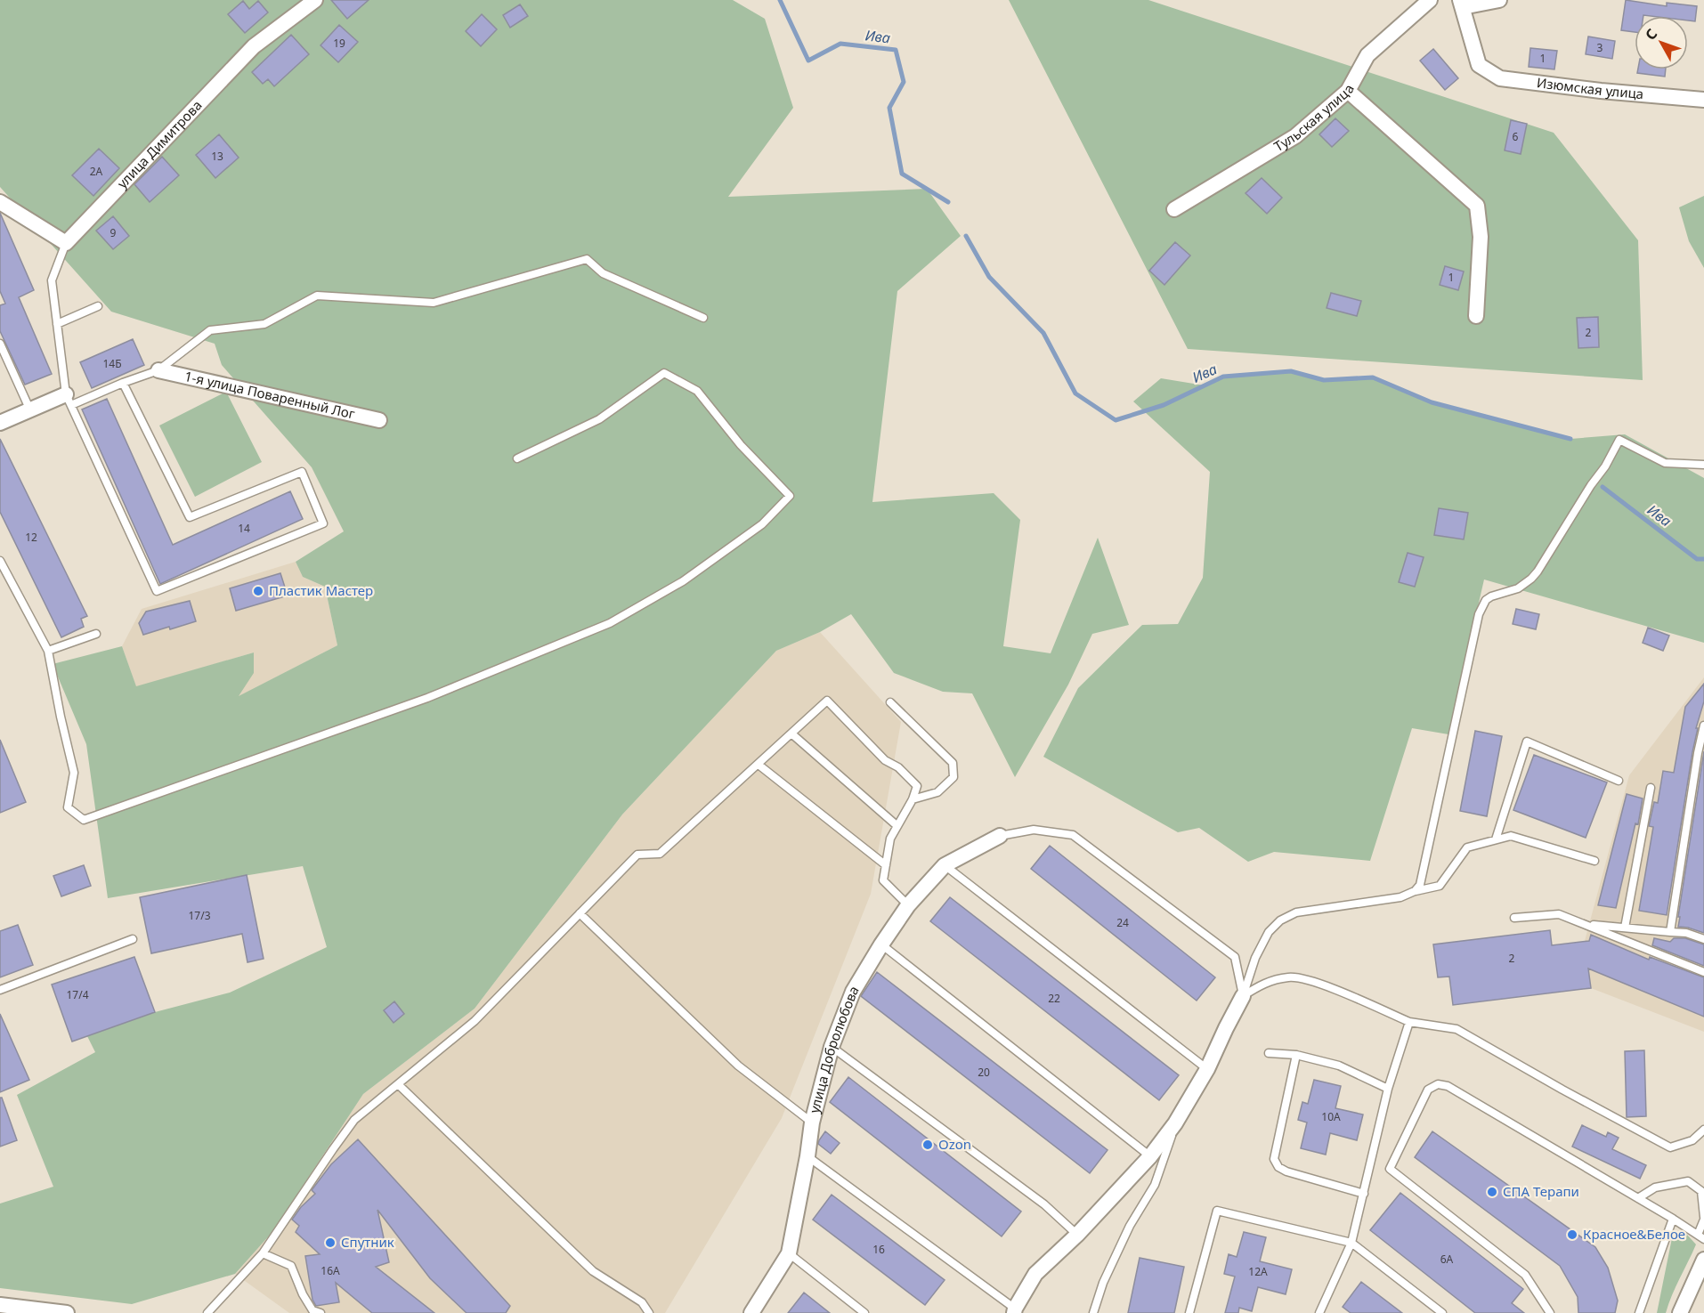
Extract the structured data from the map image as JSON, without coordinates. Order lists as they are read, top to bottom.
{
  "streets": {
    "street": [
      "Изюмская улица",
      "Тульская улица",
      "улица Димитрова",
      "1-я улица Поваренный Лог",
      "улица Добролюбова"
    ]
  },
  "water": ["Ива"],
  "places": [
    "Пластик Мастер",
    "Ozon",
    "СПА Терапи",
    "Красное&Белое",
    "Спутник"
  ],
  "house_numbers": [
    "19",
    "3",
    "1",
    "6",
    "13",
    "2А",
    "9",
    "1",
    "2",
    "14Б",
    "14",
    "12",
    "17/3",
    "24",
    "2",
    "17/4",
    "22",
    "20",
    "10А",
    "16",
    "6А",
    "16А",
    "12А"
  ],
  "north": "top left"
}
